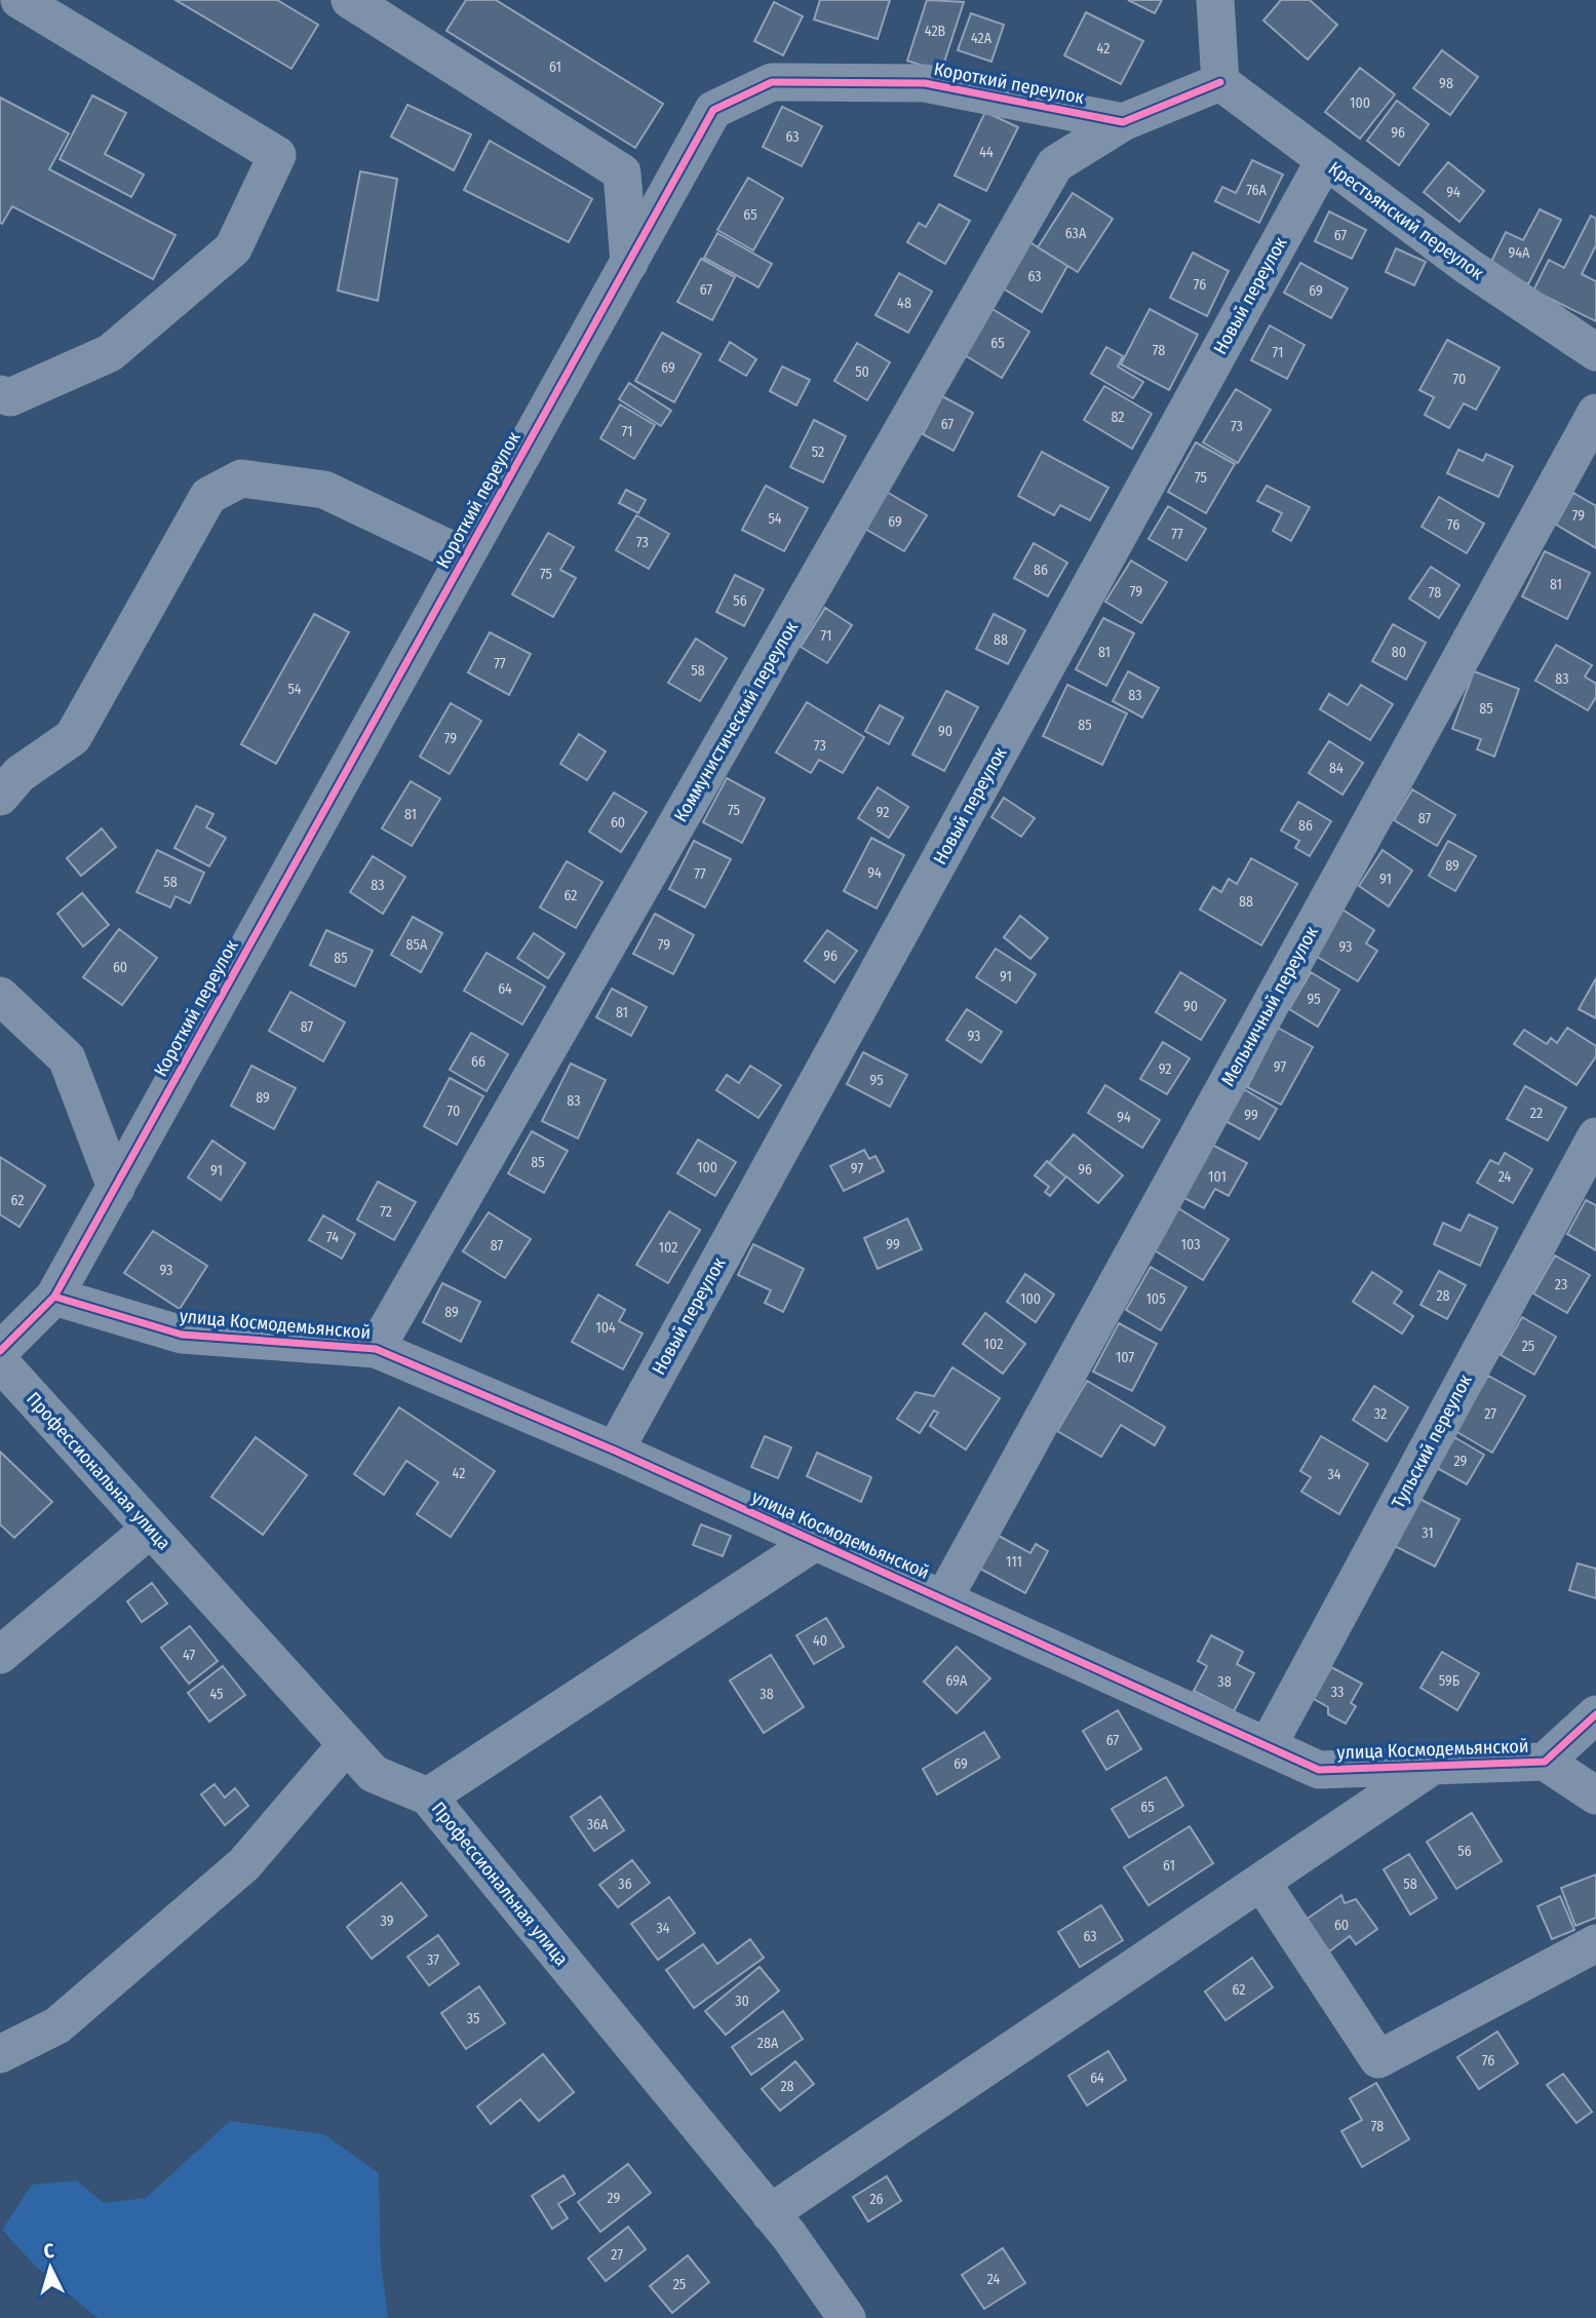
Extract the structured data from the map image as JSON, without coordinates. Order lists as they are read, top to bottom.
{
  "streets": {
    "street": [
      "Короткий переулок",
      "Крестьянский переулок",
      "Новый переулок",
      "Коммунистический переулок",
      "Мельничный переулок",
      "улица Космодемьянской",
      "Тульский переулок",
      "Профессиональная улица"
    ]
  },
  "crossings": [
    ["Короткий переулок", "Коммунистический переулок"],
    ["Короткий переулок", "улица Космодемьянской"],
    ["Крестьянский переулок", "Новый переулок"],
    ["Новый переулок", "улица Космодемьянской"],
    ["Коммунистический переулок", "улица Космодемьянской"],
    ["Мельничный переулок", "улица Космодемьянской"],
    ["улица Космодемьянской", "Тульский переулок"]
  ],
  "house_numbers": [
    "42В",
    "42А",
    "42",
    "61",
    "98",
    "100",
    "96",
    "63",
    "44",
    "76А",
    "94",
    "65",
    "63А",
    "67",
    "94А",
    "63",
    "76",
    "67",
    "69",
    "48",
    "65",
    "78",
    "71",
    "69",
    "50",
    "70",
    "82",
    "67",
    "73",
    "71",
    "52",
    "75",
    "79",
    "54",
    "69",
    "76",
    "77",
    "73",
    "86",
    "75",
    "81",
    "79",
    "78",
    "56",
    "71",
    "88",
    "81",
    "80",
    "77",
    "58",
    "83",
    "54",
    "83",
    "85",
    "85",
    "90",
    "79",
    "73",
    "84",
    "75",
    "92",
    "81",
    "87",
    "60",
    "86",
    "89",
    "94",
    "77",
    "91",
    "58",
    "83",
    "62",
    "88",
    "85А",
    "79",
    "93",
    "96",
    "85",
    "60",
    "91",
    "64",
    "95",
    "90",
    "81",
    "87",
    "93",
    "66",
    "97",
    "92",
    "95",
    "89",
    "83",
    "70",
    "22",
    "99",
    "94",
    "85",
    "100",
    "97",
    "96",
    "91",
    "101",
    "24",
    "62",
    "72",
    "74",
    "99",
    "103",
    "87",
    "102",
    "93",
    "23",
    "28",
    "100",
    "105",
    "89",
    "104",
    "102",
    "25",
    "107",
    "32",
    "27",
    "29",
    "42",
    "34",
    "31",
    "111",
    "40",
    "47",
    "69А",
    "59Б",
    "38",
    "33",
    "45",
    "38",
    "67",
    "69",
    "65",
    "36А",
    "56",
    "61",
    "36",
    "58",
    "39",
    "60",
    "34",
    "63",
    "37",
    "62",
    "30",
    "35",
    "28А",
    "76",
    "64",
    "28",
    "78",
    "29",
    "26",
    "27",
    "24",
    "25"
  ],
  "north": "top"
}
